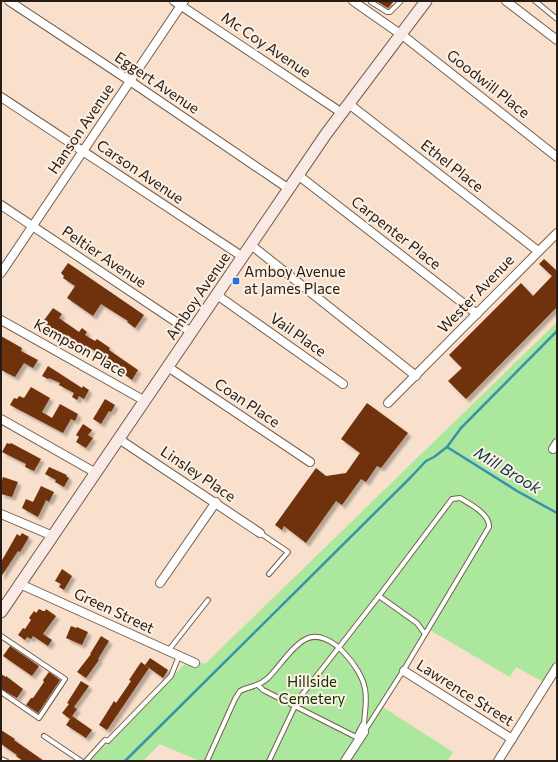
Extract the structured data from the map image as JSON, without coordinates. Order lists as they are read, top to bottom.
{
  "streets": {
    "street": [
      "Mc Coy Avenue",
      "Eggert Avenue",
      "Goodwill Place",
      "Hanson Avenue",
      "Ethel Place",
      "Carson Avenue",
      "Carpenter Place",
      "Peltier Avenue",
      "Wester Avenue",
      "Amboy Avenue",
      "Vail Place",
      "Kempson Place",
      "Coan Place",
      "Linsley Place",
      "Green Street",
      "Lawrence Street"
    ]
  },
  "crossings": [
    ["Mc Coy Avenue", "Hanson Avenue"],
    ["Mc Coy Avenue", "Amboy Avenue"],
    ["Eggert Avenue", "Hanson Avenue"],
    ["Eggert Avenue", "Amboy Avenue"],
    ["Goodwill Place", "Amboy Avenue"],
    ["Hanson Avenue", "Carson Avenue"],
    ["Hanson Avenue", "Peltier Avenue"],
    ["Ethel Place", "Wester Avenue"],
    ["Ethel Place", "Amboy Avenue"],
    ["Carson Avenue", "Amboy Avenue"],
    ["Carpenter Place", "Wester Avenue"],
    ["Carpenter Place", "Amboy Avenue"],
    ["Peltier Avenue", "Amboy Avenue"],
    ["Amboy Avenue", "Vail Place"],
    ["Amboy Avenue", "Kempson Place"],
    ["Amboy Avenue", "Coan Place"],
    ["Amboy Avenue", "Linsley Place"],
    ["Amboy Avenue", "Green Street"]
  ],
  "water": ["Mill Brook"],
  "parks": ["Hillside Cemetery"],
  "places": {
    "transit": ["Amboy Avenue at James Place"]
  }
}
